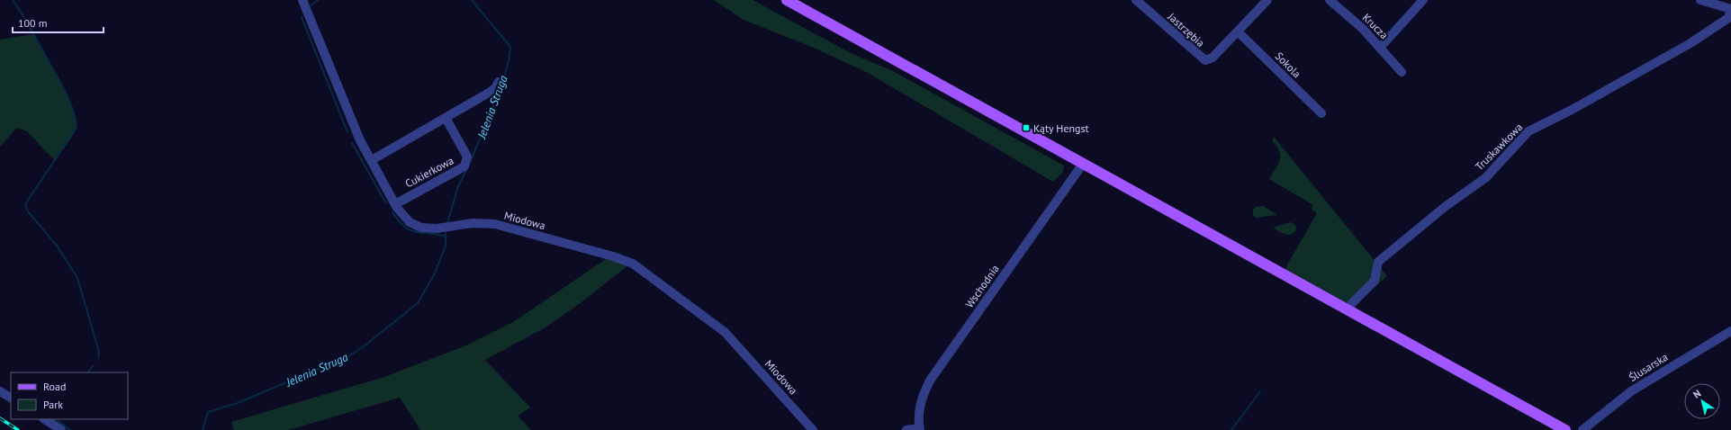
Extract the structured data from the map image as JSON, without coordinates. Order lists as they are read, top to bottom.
{
  "streets": {
    "street": [
      "Krucza",
      "Jastrzębia",
      "Sokola",
      "Truskawkowa",
      "Cukierkowa",
      "Miodowa",
      "Wschodnia",
      "Ślusarska"
    ]
  },
  "crossings": [
    ["Jastrzębia", "Sokola"],
    ["Cukierkowa", "Miodowa"]
  ],
  "water": ["Jelenia Struga"],
  "places": {
    "transit": ["Kąty Hengst"]
  },
  "legend": ["Road", "Park"],
  "scale_bar": "100 m",
  "north": "top left"
}
